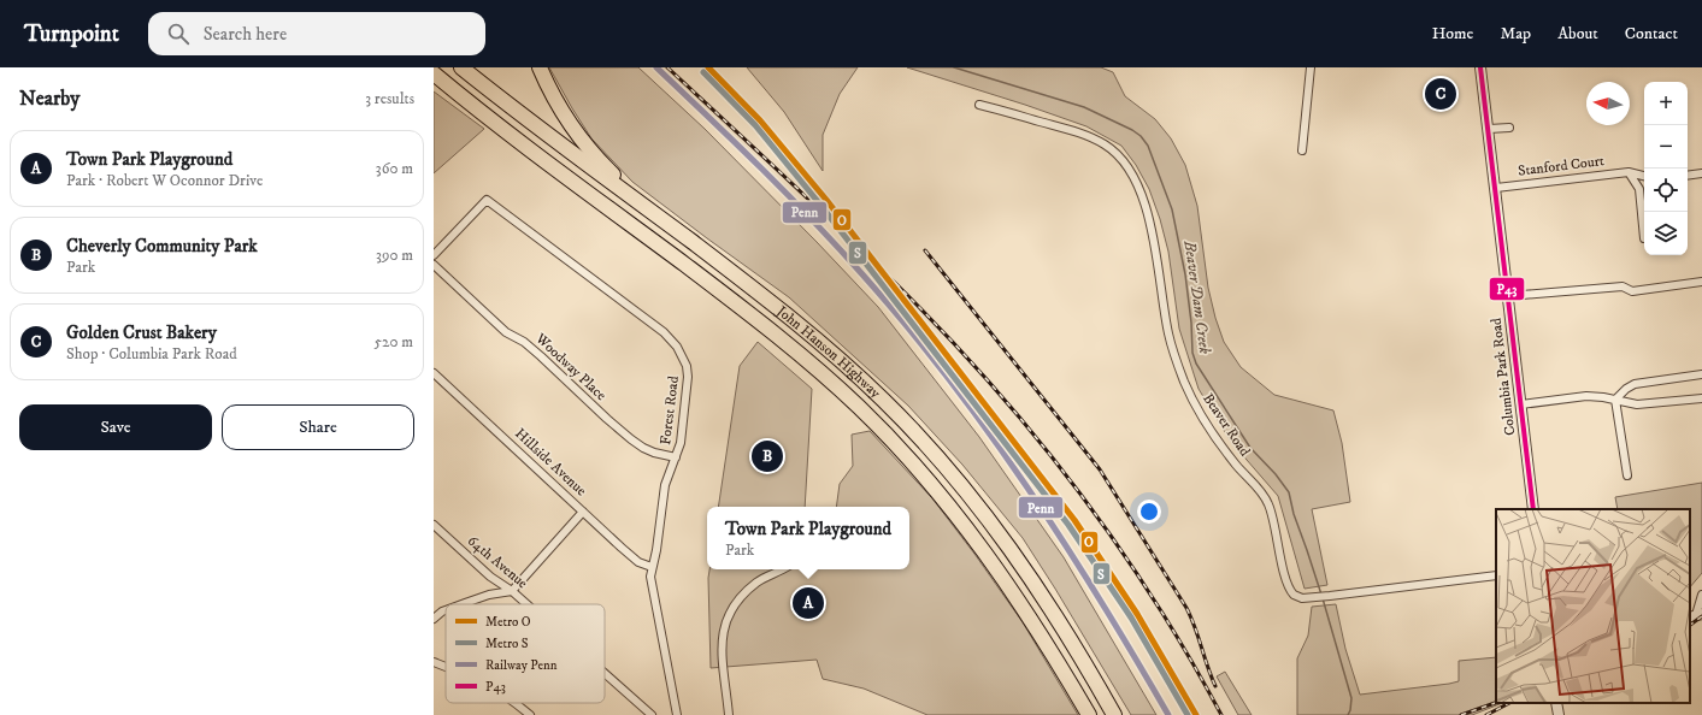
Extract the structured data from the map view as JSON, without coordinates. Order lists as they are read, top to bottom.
{
  "streets": {
    "highway": ["John Hanson Highway"],
    "street": [
      "Stanford Court",
      "Woodway Place",
      "Columbia Park Road",
      "Forest Road",
      "Beaver Road",
      "Hillside Avenue",
      "64th Avenue"
    ]
  },
  "crossings": [
    ["Stanford Court", "Columbia Park Road"],
    ["Woodway Place", "Forest Road"],
    ["Forest Road", "Hillside Avenue"]
  ],
  "water": ["Beaver Dam Creek"],
  "lines": [
    "metro line O",
    "rail line Penn",
    "transit line P43",
    "metro line S"
  ],
  "legend": [
    "Metro O",
    "Metro S",
    "Railway Penn",
    "P43"
  ],
  "north": "left",
  "page": {
    "header": "Turnpoint",
    "search": "Search here",
    "nav": [
      "Home",
      "Map",
      "About",
      "Contact"
    ],
    "heading": ["Nearby", "3 results"],
    "pins": ["C", "B", "A"],
    "map_buttons": ["+", "−"],
    "list": [
      {
        "mark": "A",
        "name": "Town Park Playground",
        "note": "Park · Robert W Oconnor Drive",
        "value": "360 m"
      },
      {
        "mark": "B",
        "name": "Cheverly Community Park",
        "note": "Park",
        "value": "390 m"
      },
      {
        "mark": "C",
        "name": "Golden Crust Bakery",
        "note": "Shop · Columbia Park Road",
        "value": "520 m"
      }
    ],
    "buttons": ["Save", "Share"],
    "popup": ["Town Park Playground", "Park"]
  }
}
